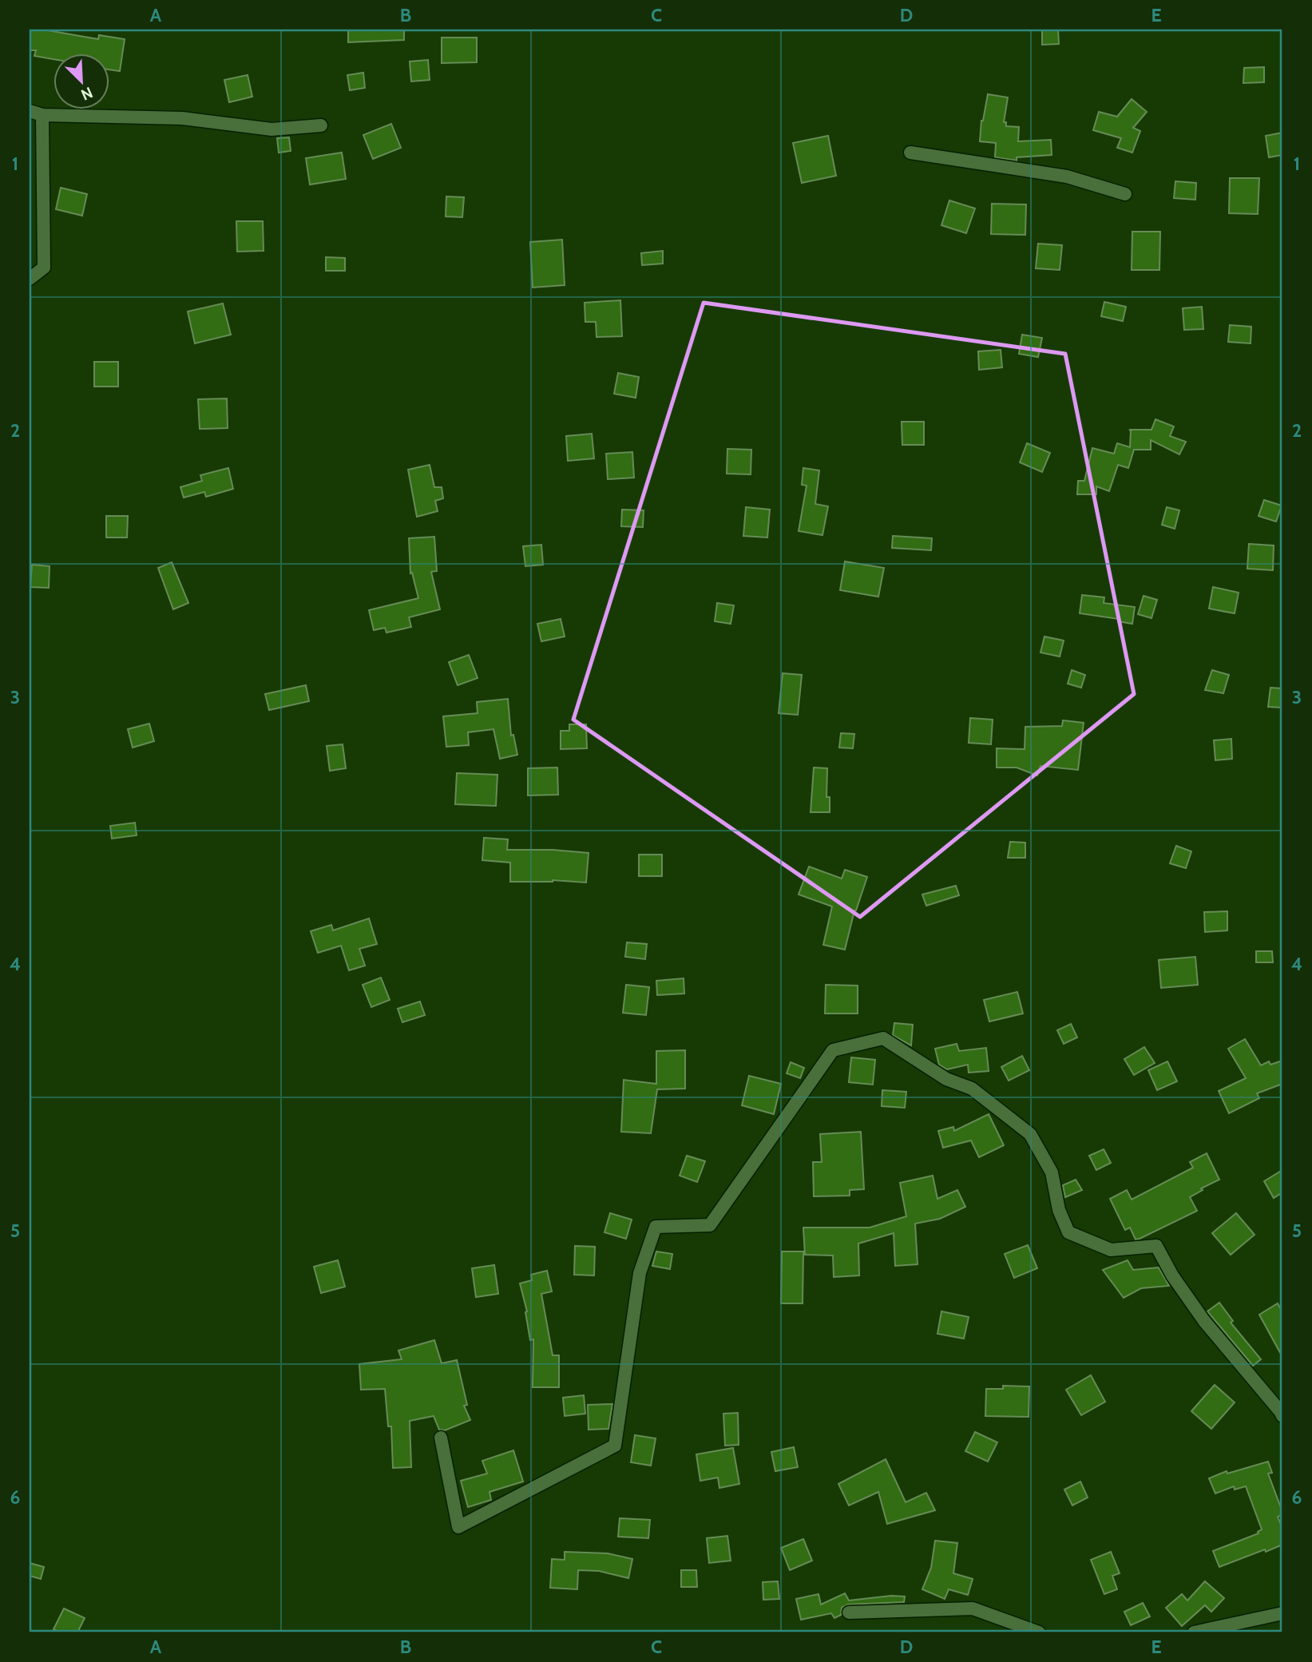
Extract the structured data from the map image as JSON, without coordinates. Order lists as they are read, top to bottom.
{
  "north": "bottom right",
  "grid": {
    "columns": [
      "A",
      "B",
      "C",
      "D",
      "E"
    ],
    "rows": [
      "1",
      "2",
      "3",
      "4",
      "5",
      "6"
    ]
  }
}
